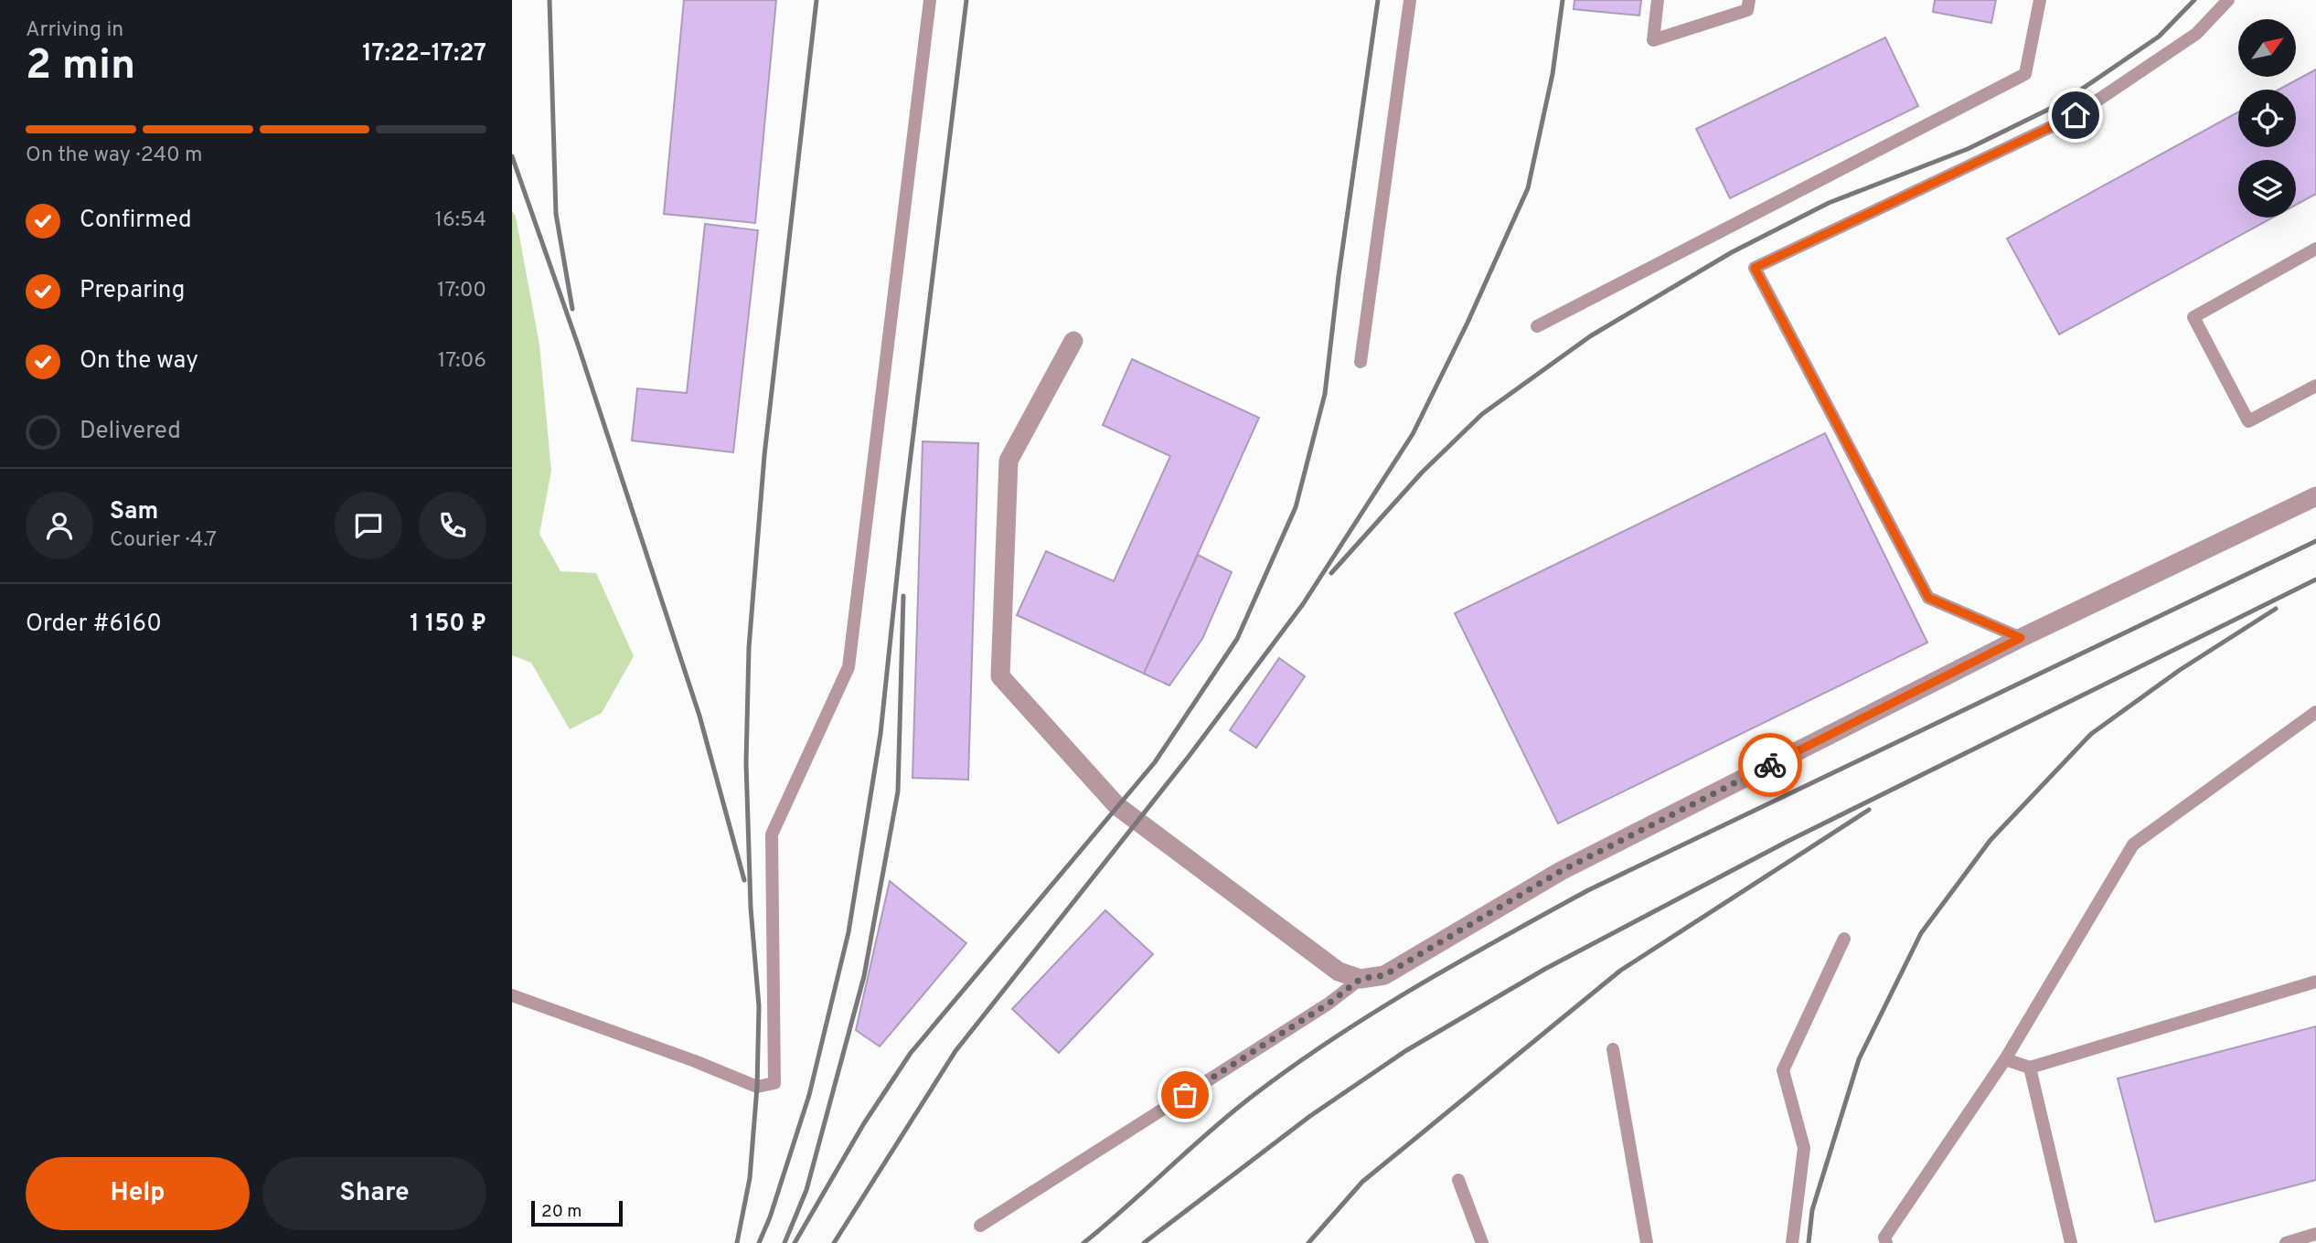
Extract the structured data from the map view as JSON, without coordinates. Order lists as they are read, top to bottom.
{
  "scale_bar": "20 m",
  "north": "top right",
  "page": {
    "heading": ["2 min", "Arriving in", "17:22–17:27"],
    "panel": [
      "Sam",
      "Courier · 4.7",
      "Order #6160",
      "1 150 ₽"
    ],
    "bar": "On the way · 240 m",
    "list": [
      ["Confirmed", "16:54"],
      ["Preparing", "17:00"],
      ["On the way", "17:06"],
      "Delivered"
    ],
    "buttons": ["Help", "Share"],
    "scale": "20 m"
  }
}
